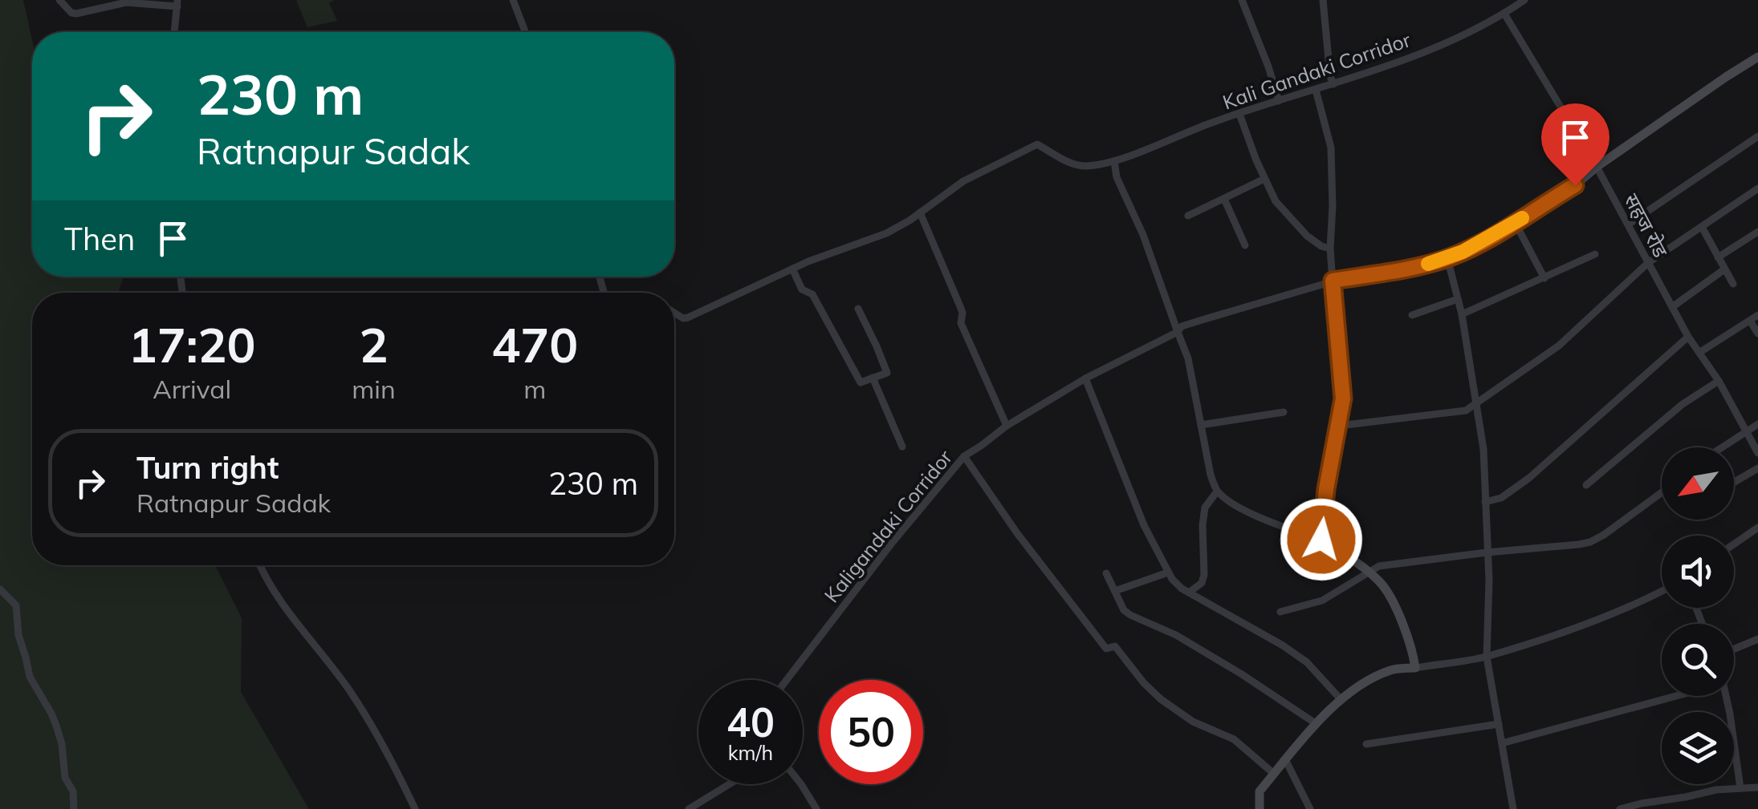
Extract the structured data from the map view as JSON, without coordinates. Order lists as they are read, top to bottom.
{
  "streets": {
    "street": ["Kali Gandaki Corridor", "सहज रोड", "Kaligandaki Corridor"]
  },
  "crossings": [
    ["Kali Gandaki Corridor", "सहज रोड"]
  ],
  "north": "bottom left",
  "page": {
    "turn": ["230 m", "Ratnapur Sadak"],
    "then": "Then",
    "eta": [
      "17:20",
      "Arrival",
      "2",
      "min",
      "470",
      "m"
    ],
    "list": [
      {
        "name": "Turn right",
        "note": "Ratnapur Sadak",
        "value": "230 m"
      }
    ],
    "speed": "40 km/h",
    "limit": "50"
  }
}
